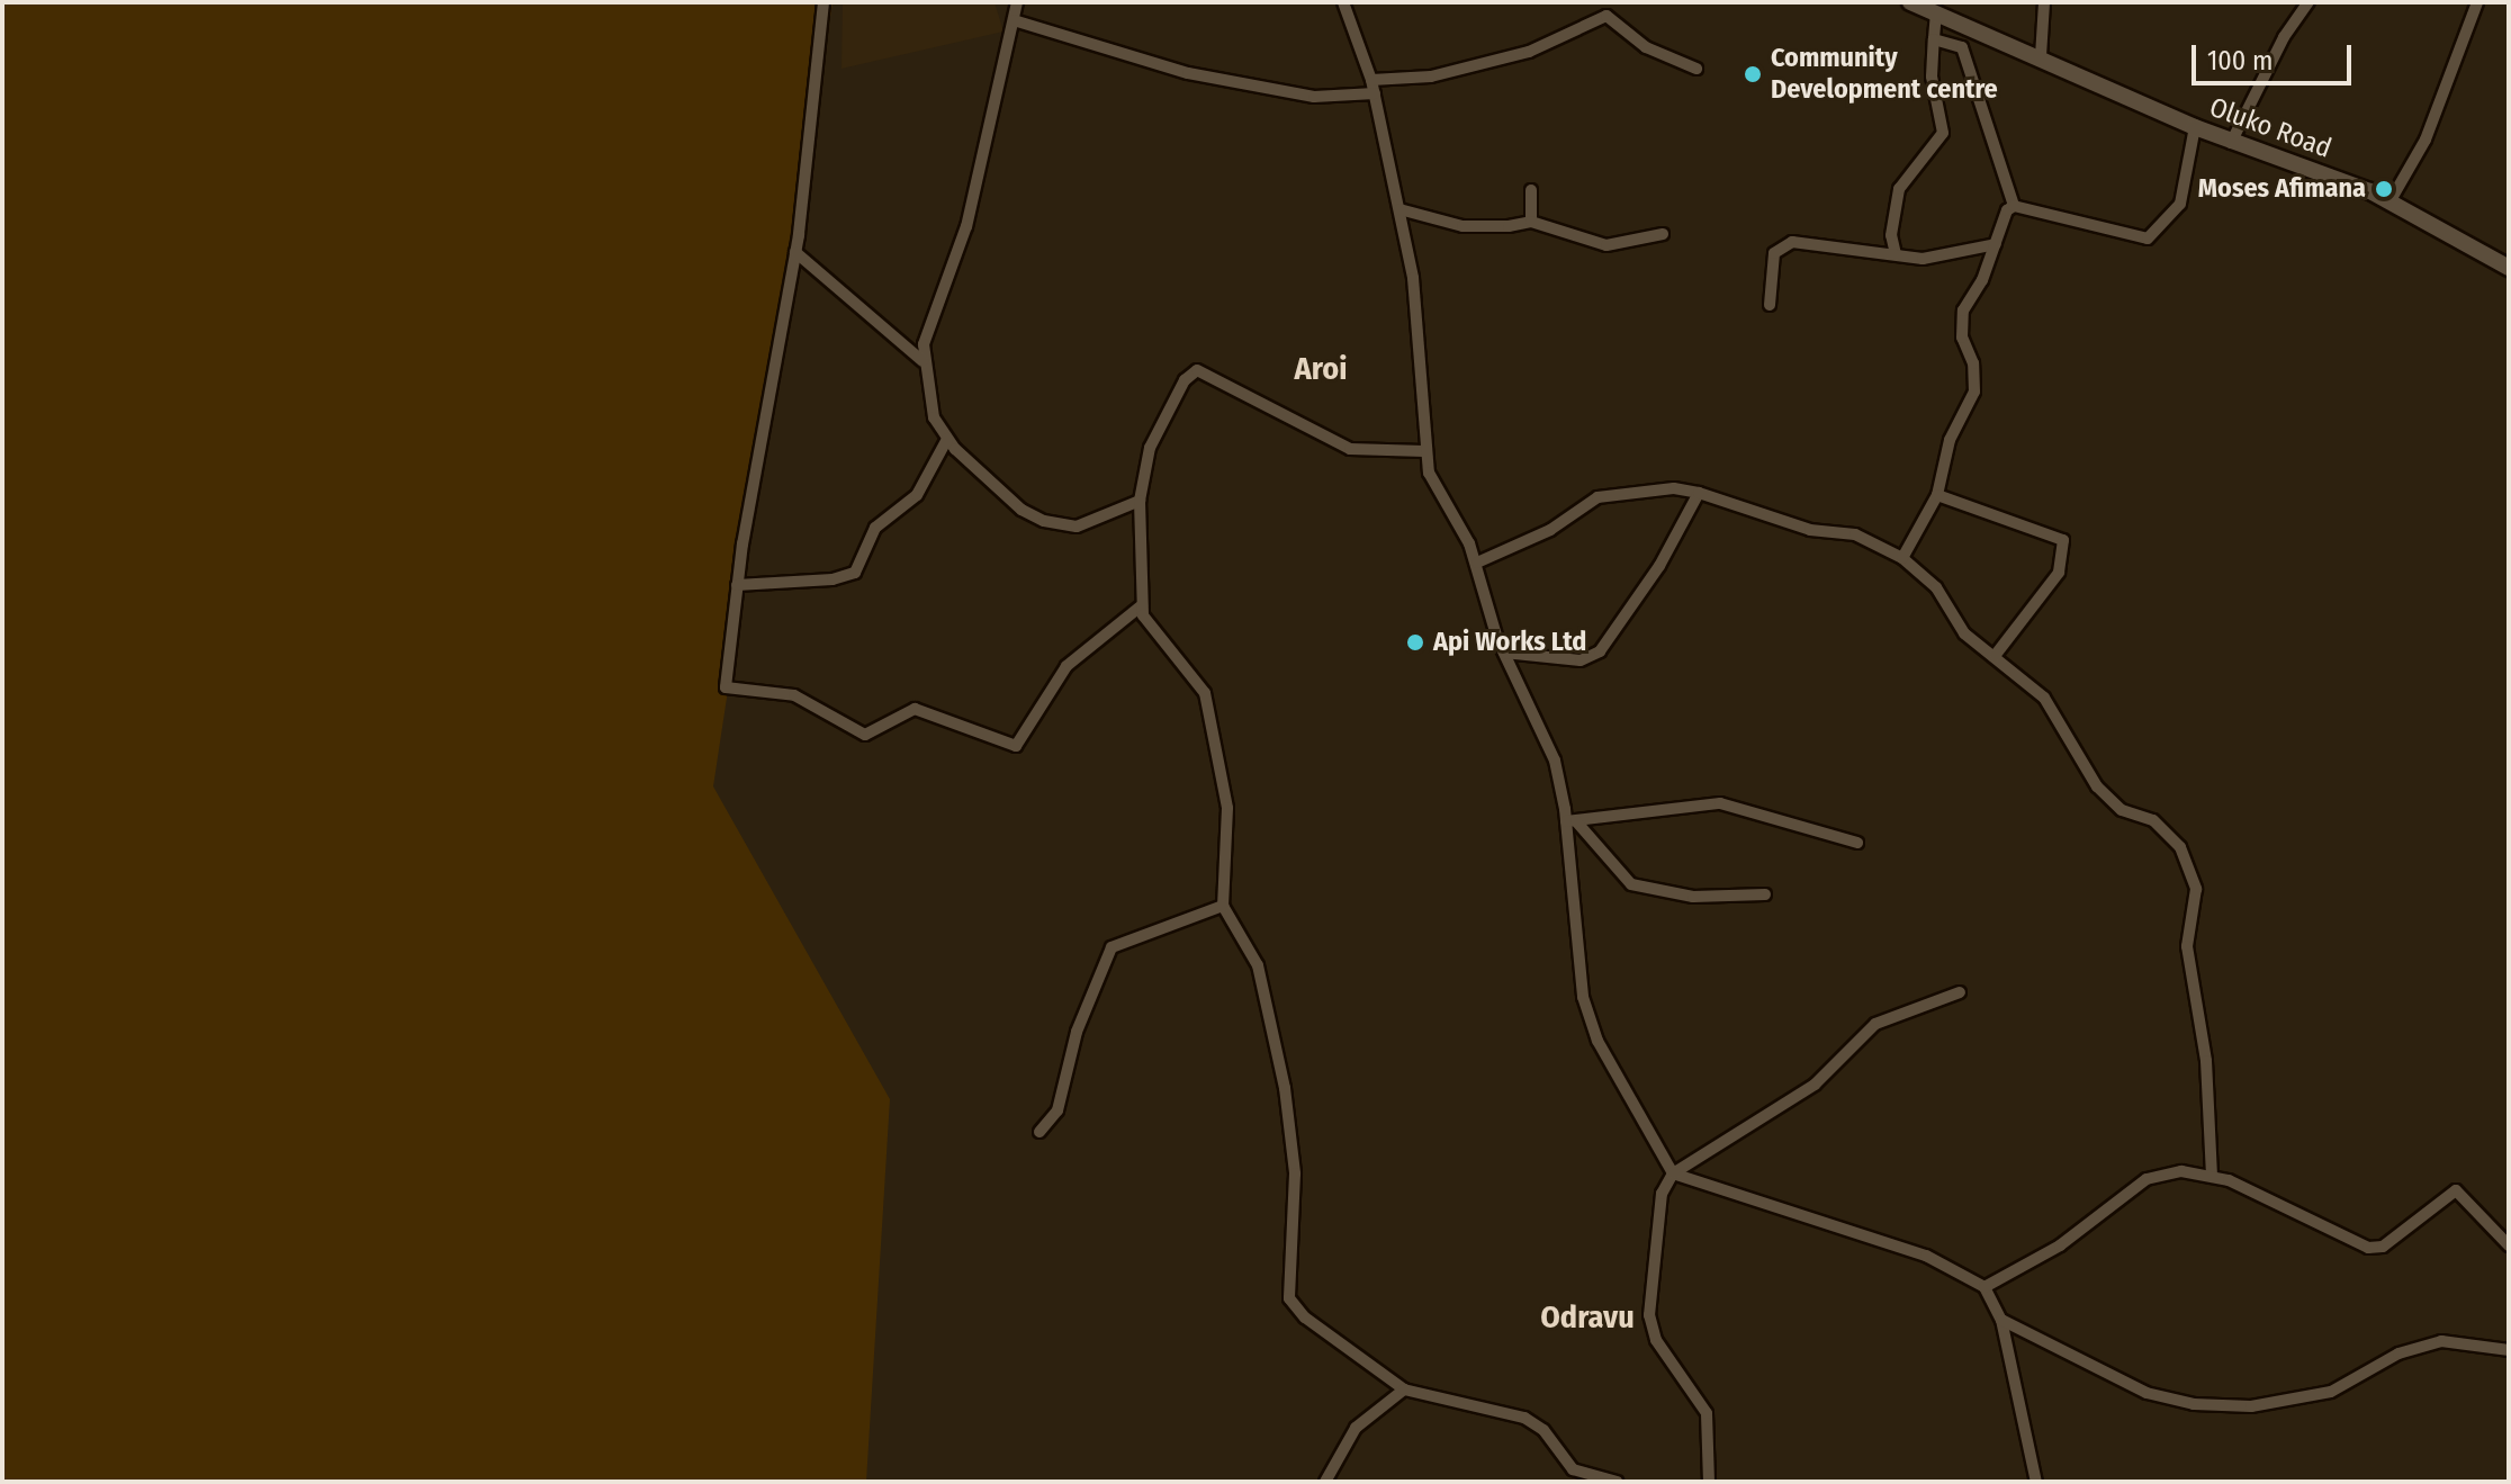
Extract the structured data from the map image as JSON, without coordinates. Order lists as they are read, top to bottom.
{
  "streets": {
    "main road": ["Oluko Road"]
  },
  "districts": ["Aroi", "Odravu"],
  "places": ["Community Development centre", "Moses Afimana", "Api Works Ltd"],
  "scale_bar": "100 m"
}
